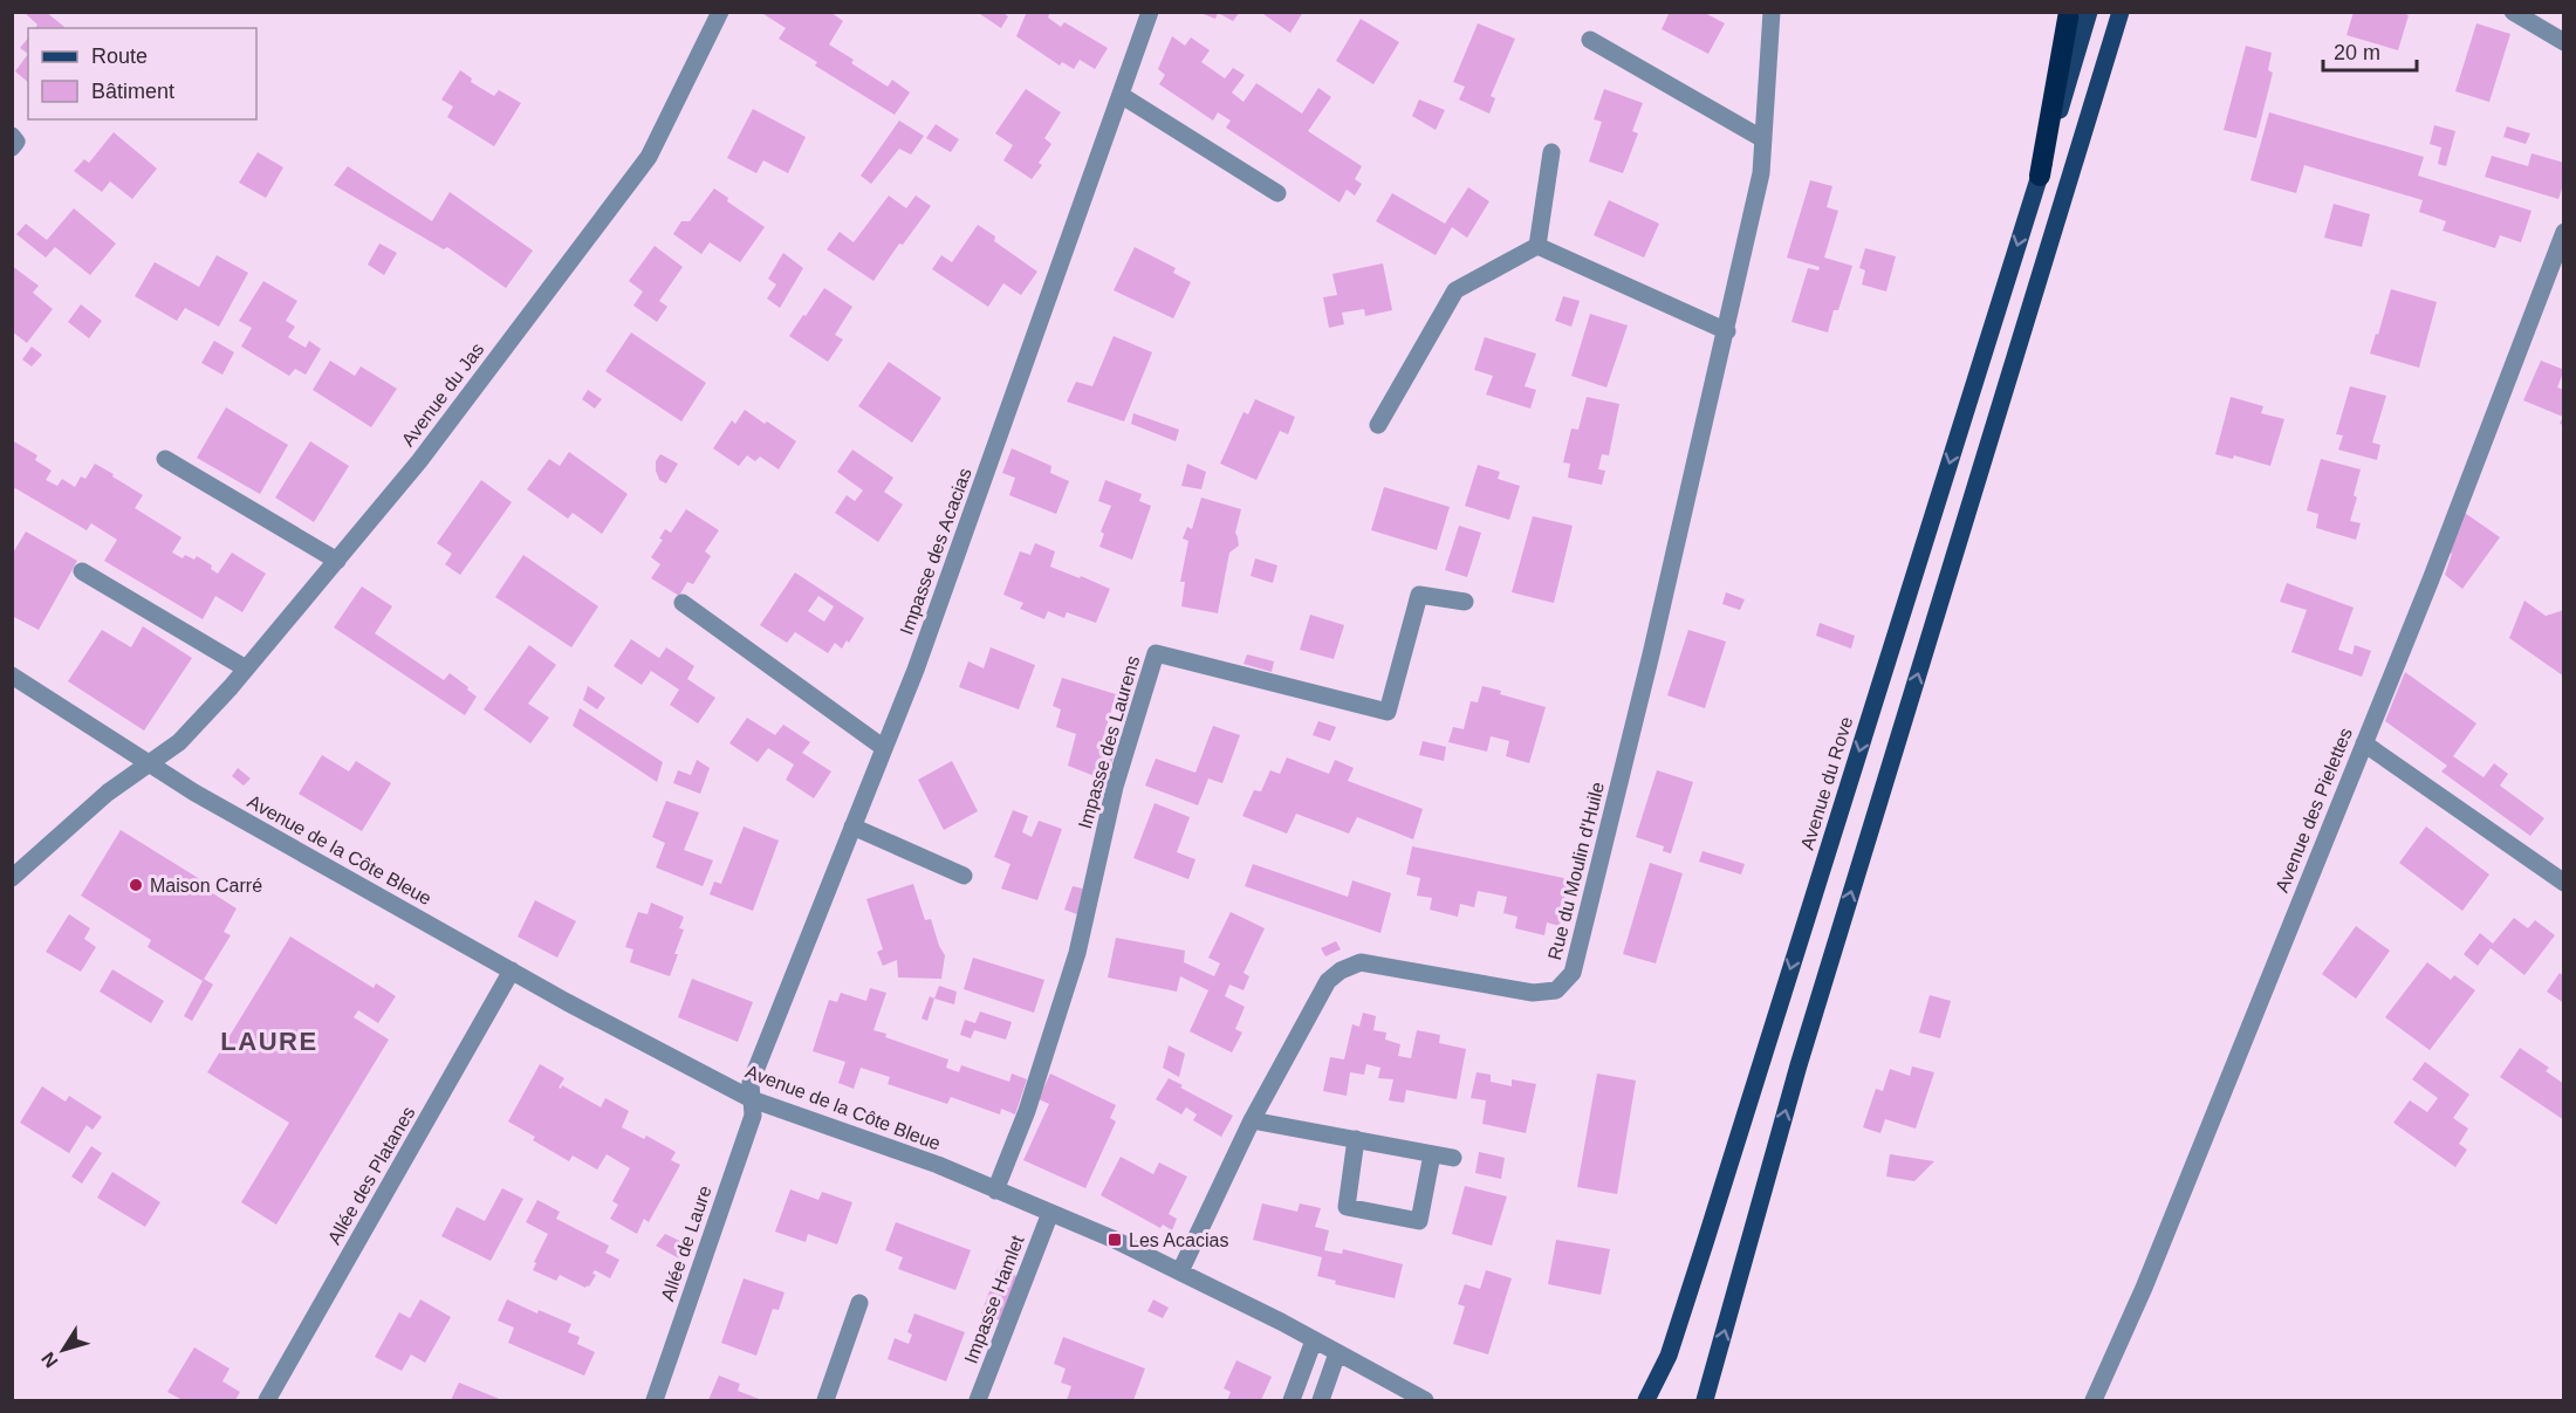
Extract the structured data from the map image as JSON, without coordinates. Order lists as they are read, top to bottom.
{
  "streets": {
    "main road": ["Avenue du Rove"],
    "street": [
      "Avenue du Jas",
      "Impasse des Acacias",
      "Impasse des Laurens",
      "Avenue des Pielettes",
      "Avenue de la Côte Bleue",
      "Rue du Moulin d'Huile",
      "Allée des Platanes",
      "Allée de Laure",
      "Impasse Hamlet"
    ]
  },
  "crossings": [
    ["Avenue du Jas", "Avenue de la Côte Bleue"],
    ["Impasse des Acacias", "Avenue de la Côte Bleue"],
    ["Impasse des Acacias", "Allée de Laure"],
    ["Impasse des Laurens", "Avenue de la Côte Bleue"],
    ["Avenue de la Côte Bleue", "Rue du Moulin d'Huile"],
    ["Avenue de la Côte Bleue", "Allée des Platanes"],
    ["Avenue de la Côte Bleue", "Allée de Laure"],
    ["Avenue de la Côte Bleue", "Impasse Hamlet"]
  ],
  "districts": ["LAURE"],
  "places": {
    "other": ["Maison Carré"],
    "transit": ["Les Acacias"]
  },
  "legend": ["Route", "Bâtiment"],
  "scale_bar": "20 m",
  "north": "bottom left"
}
